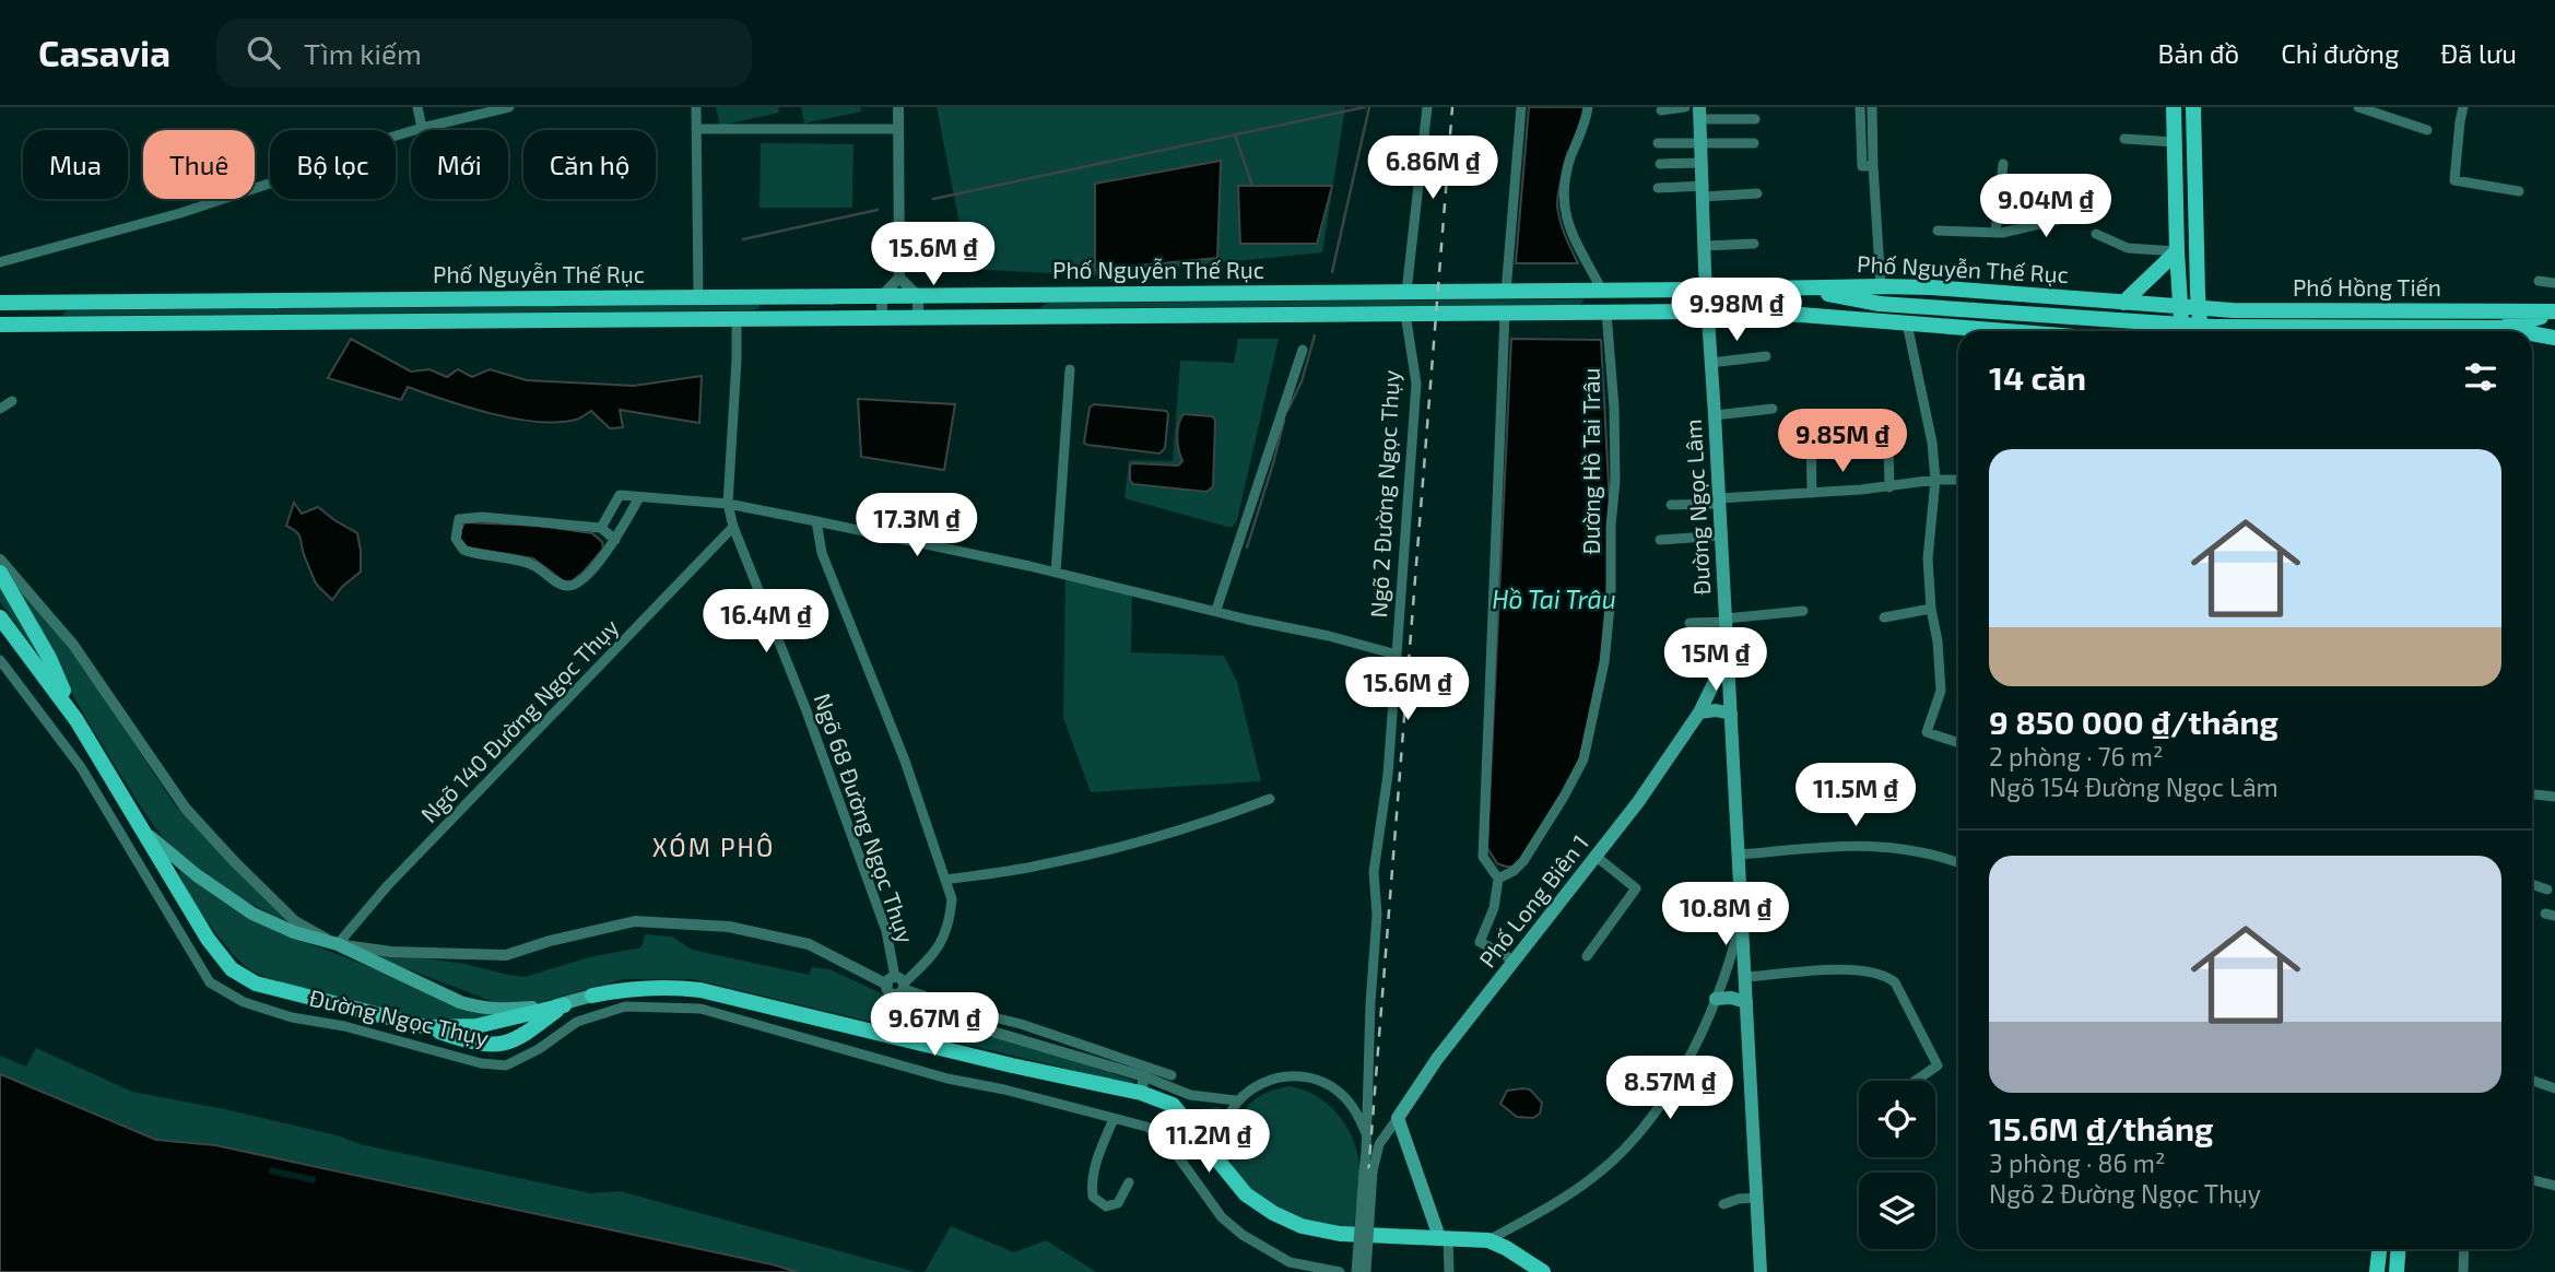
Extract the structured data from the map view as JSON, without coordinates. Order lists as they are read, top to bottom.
{
  "streets": {
    "main road": [
      "Phố Nguyễn Thế Rục",
      "Phố Hồng Tiến",
      "Đường Ngọc Lâm",
      "Phố Long Biên 1",
      "Đường Ngọc Thụy"
    ],
    "street": [
      "Đường Hồ Tai Trâu",
      "Ngõ 2 Đường Ngọc Thụy",
      "Ngõ 140 Đường Ngọc Thụy",
      "Ngõ 68 Đường Ngọc Thụy"
    ]
  },
  "crossings": [
    ["Phố Nguyễn Thế Rục", "Phố Hồng Tiến"],
    ["Phố Nguyễn Thế Rục", "Đường Hồ Tai Trâu"],
    ["Phố Nguyễn Thế Rục", "Ngõ 2 Đường Ngọc Thụy"],
    ["Phố Nguyễn Thế Rục", "Đường Ngọc Lâm"],
    ["Phố Nguyễn Thế Rục", "Ngõ 68 Đường Ngọc Thụy"],
    ["Ngõ 2 Đường Ngọc Thụy", "Phố Long Biên 1"],
    ["Đường Ngọc Lâm", "Phố Long Biên 1"],
    ["Ngõ 140 Đường Ngọc Thụy", "Ngõ 68 Đường Ngọc Thụy"],
    ["Ngõ 140 Đường Ngọc Thụy", "Đường Ngọc Thụy"],
    ["Ngõ 68 Đường Ngọc Thụy", "Đường Ngọc Thụy"]
  ],
  "districts": ["XÓM PHÔ"],
  "water": ["Hồ Tai Trâu"],
  "page": {
    "header": "Casavia",
    "search": "Tìm kiếm",
    "nav": ["Bản đồ", "Chỉ đường", "Đã lưu"],
    "chip": [
      "Mua",
      "Thuê",
      "Bộ lọc",
      "Mới",
      "Căn hộ"
    ],
    "price": [
      "6.86M ₫",
      "9.04M ₫",
      "15.6M ₫",
      "9.98M ₫",
      "9.85M ₫",
      "17.3M ₫",
      "16.4M ₫",
      "15M ₫",
      "15.6M ₫",
      "11.5M ₫",
      "10.8M ₫",
      "9.67M ₫",
      "8.57M ₫",
      "11.2M ₫"
    ],
    "heading": "14 căn",
    "list": [
      {
        "name": "9 850 000 ₫/tháng",
        "note": "2 phòng · 76 m² · Ngõ 154 Đường Ngọc Lâm"
      },
      {
        "name": "15.6M ₫/tháng",
        "note": "3 phòng · 86 m² · Ngõ 2 Đường Ngọc Thụy"
      }
    ]
  }
}
